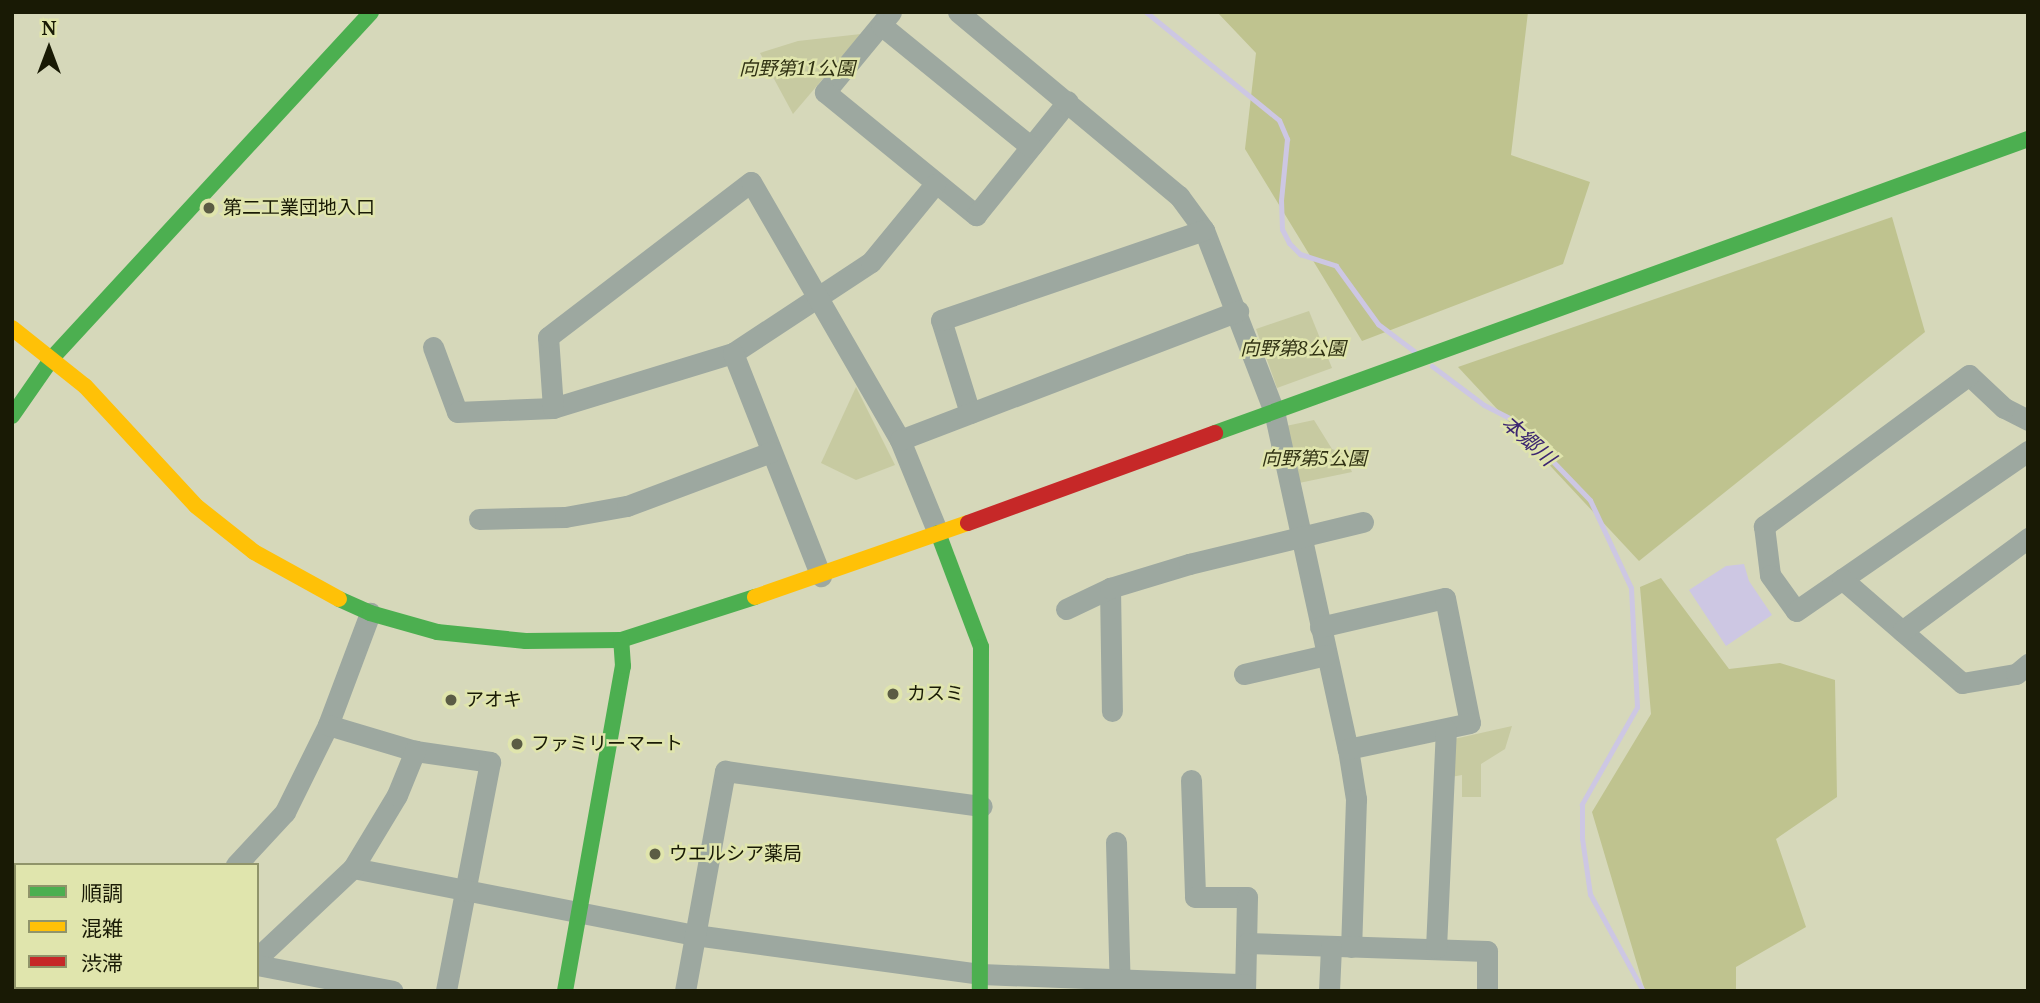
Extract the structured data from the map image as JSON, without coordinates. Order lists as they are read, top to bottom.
{
  "water": ["本郷川"],
  "parks": ["向野第11公園", "向野第8公園", "向野第5公園"],
  "places": [
    "第二工業団地入口",
    "カスミ",
    "アオキ",
    "ファミリーマート",
    "ウエルシア薬局"
  ],
  "legend": ["順調", "混雑", "渋滞"],
  "north": "top"
}
